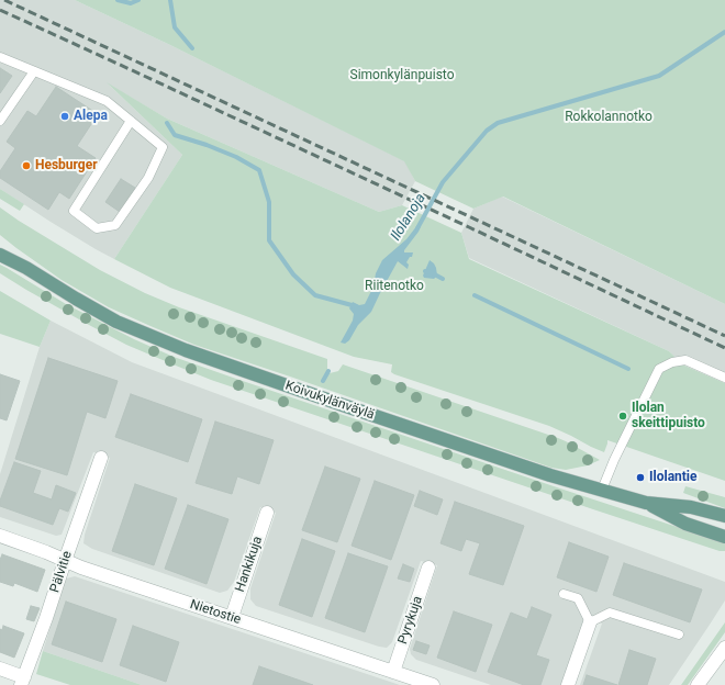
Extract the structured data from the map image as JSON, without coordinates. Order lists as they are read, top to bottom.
{
  "streets": {
    "main road": ["Koivukylänväylä"],
    "street": [
      "Hankikuja",
      "Pälvitie",
      "Nietostie",
      "Pyrykuja"
    ]
  },
  "crossings": [
    ["Hankikuja", "Nietostie"],
    ["Pälvitie", "Nietostie"],
    ["Nietostie", "Pyrykuja"]
  ],
  "water": ["Ilolanoja"],
  "parks": ["Simonkylänpuisto", "Rokkolannotko", "Riitenotko"],
  "places": [
    "Alepa",
    "Hesburger",
    "Ilolan skeittipuisto",
    "Ilolantie"
  ]
}
